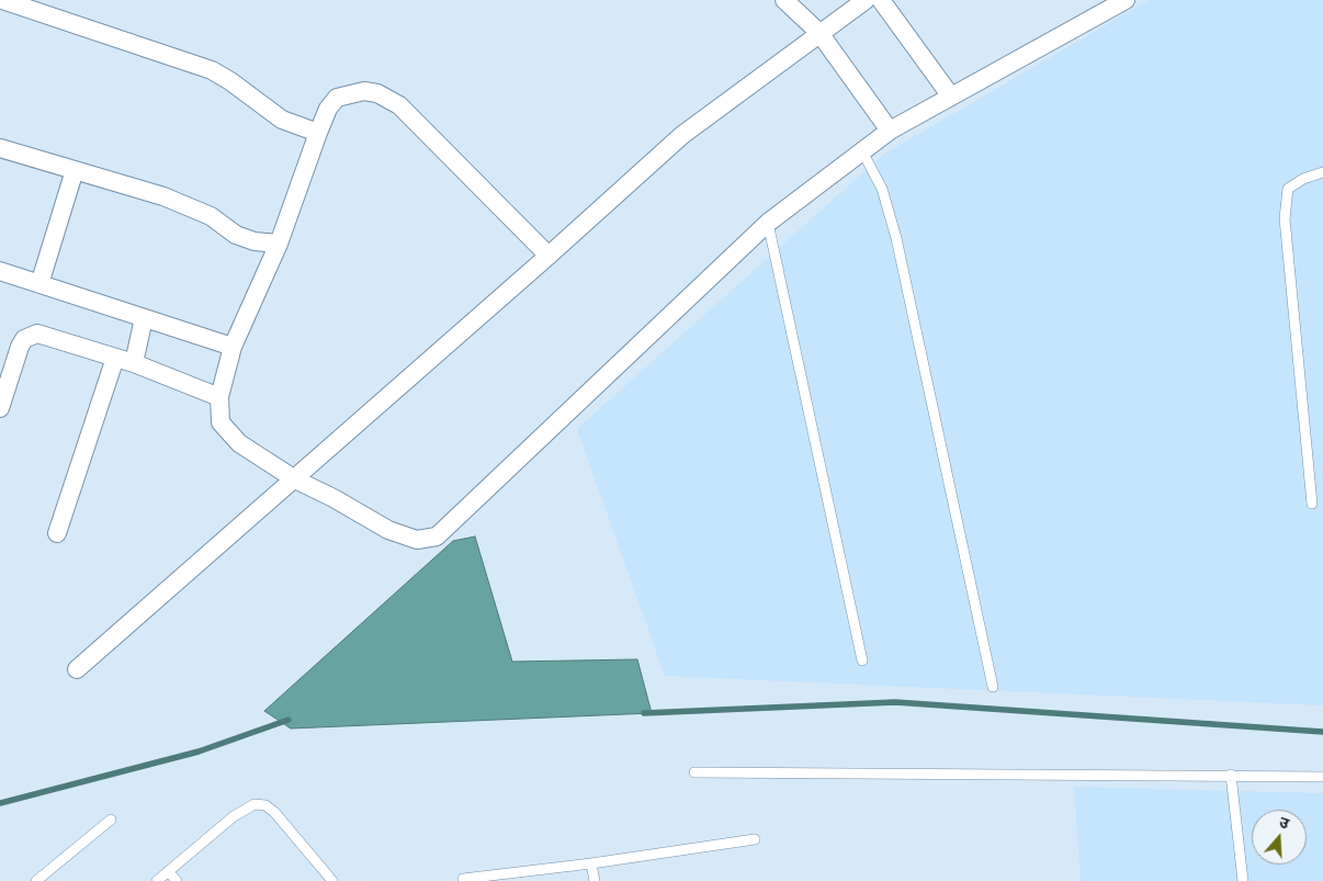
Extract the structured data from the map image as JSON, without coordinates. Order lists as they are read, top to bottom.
{
  "north": "top"
}
